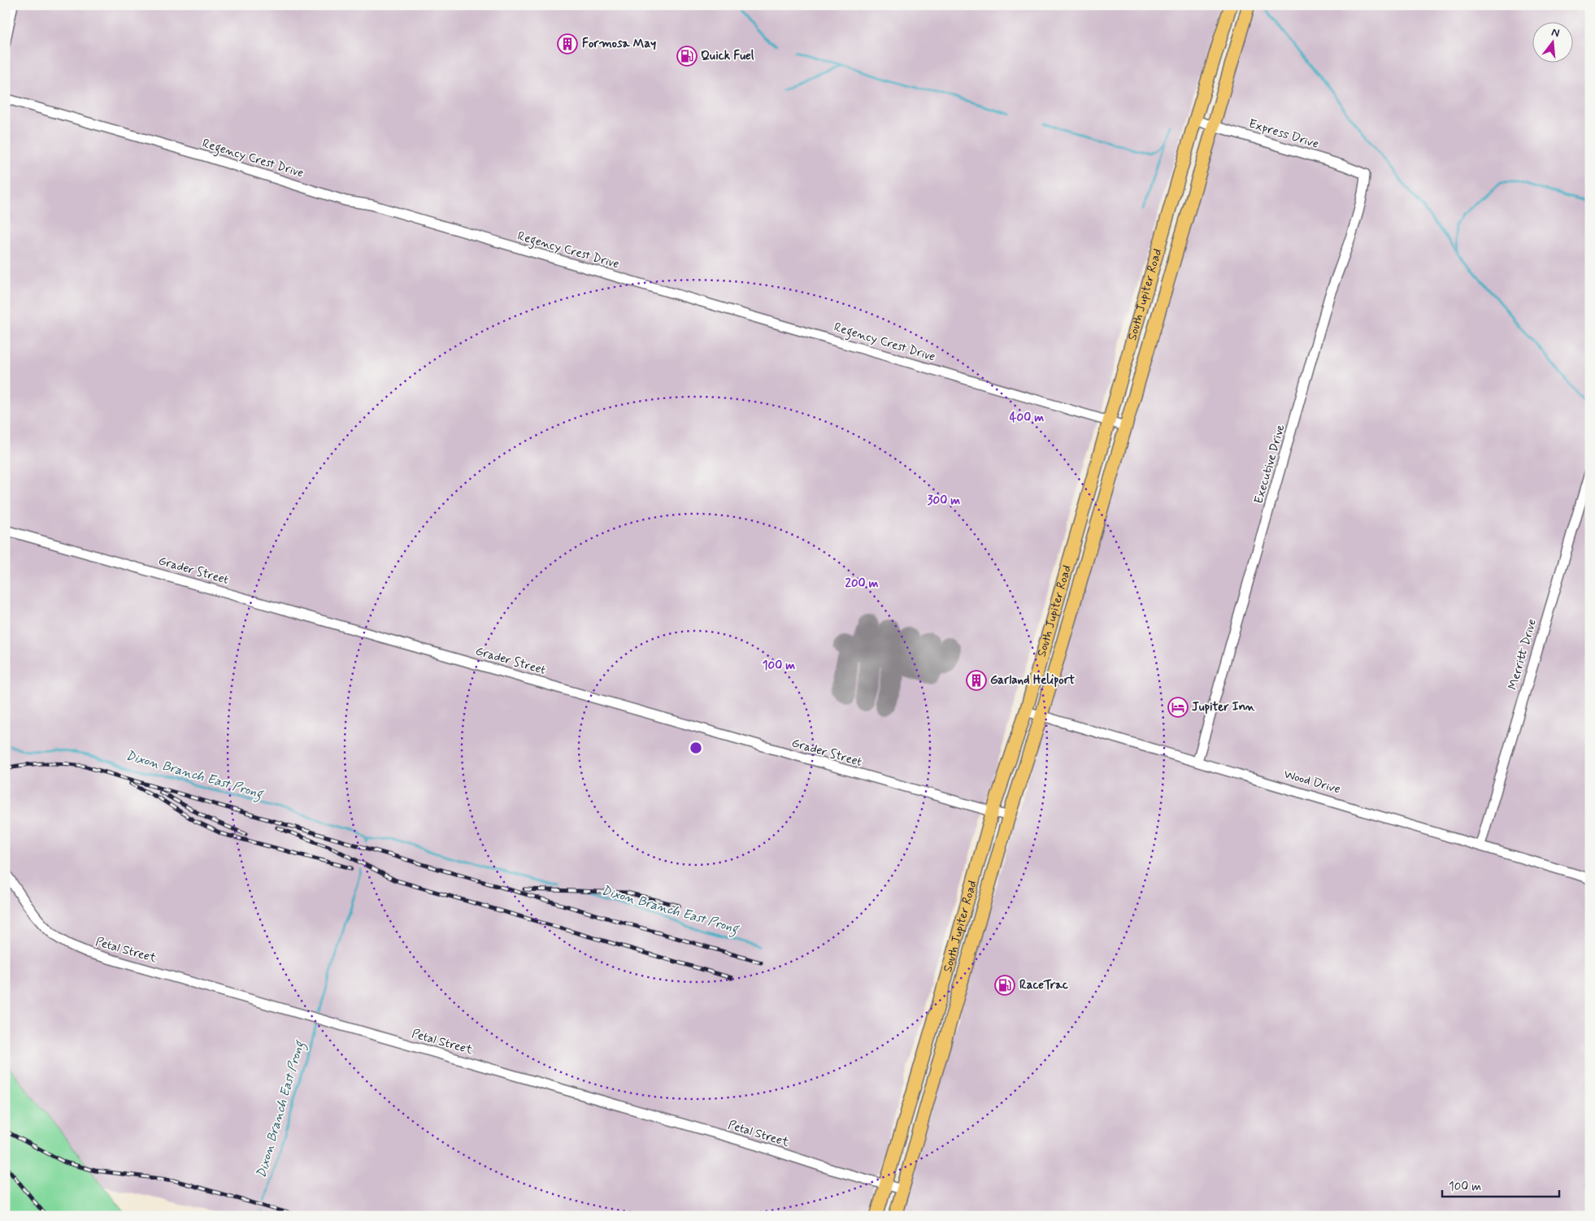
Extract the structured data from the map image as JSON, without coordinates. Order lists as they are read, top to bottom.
{
  "streets": {
    "main road": ["South Jupiter Road"],
    "street": [
      "Express Drive",
      "Regency Crest Drive",
      "Executive Drive",
      "Grader Street",
      "Merritt Drive",
      "Wood Drive",
      "Petal Street"
    ]
  },
  "crossings": [
    ["Express Drive", "South Jupiter Road"],
    ["Express Drive", "Executive Drive"],
    ["Regency Crest Drive", "South Jupiter Road"],
    ["South Jupiter Road", "Grader Street"],
    ["South Jupiter Road", "Wood Drive"],
    ["South Jupiter Road", "Petal Street"],
    ["Executive Drive", "Wood Drive"],
    ["Merritt Drive", "Wood Drive"]
  ],
  "water": ["Dixon Branch East Prong"],
  "places": {
    "building": ["Formosa May", "Garland Heliport"],
    "fuel station": ["Quick Fuel", "RaceTrac"],
    "hotel": ["Jupiter Inn"]
  },
  "scale_bar": "100 m",
  "north": "top",
  "rings": [
    "400 m",
    "300 m",
    "200 m",
    "100 m"
  ]
}
